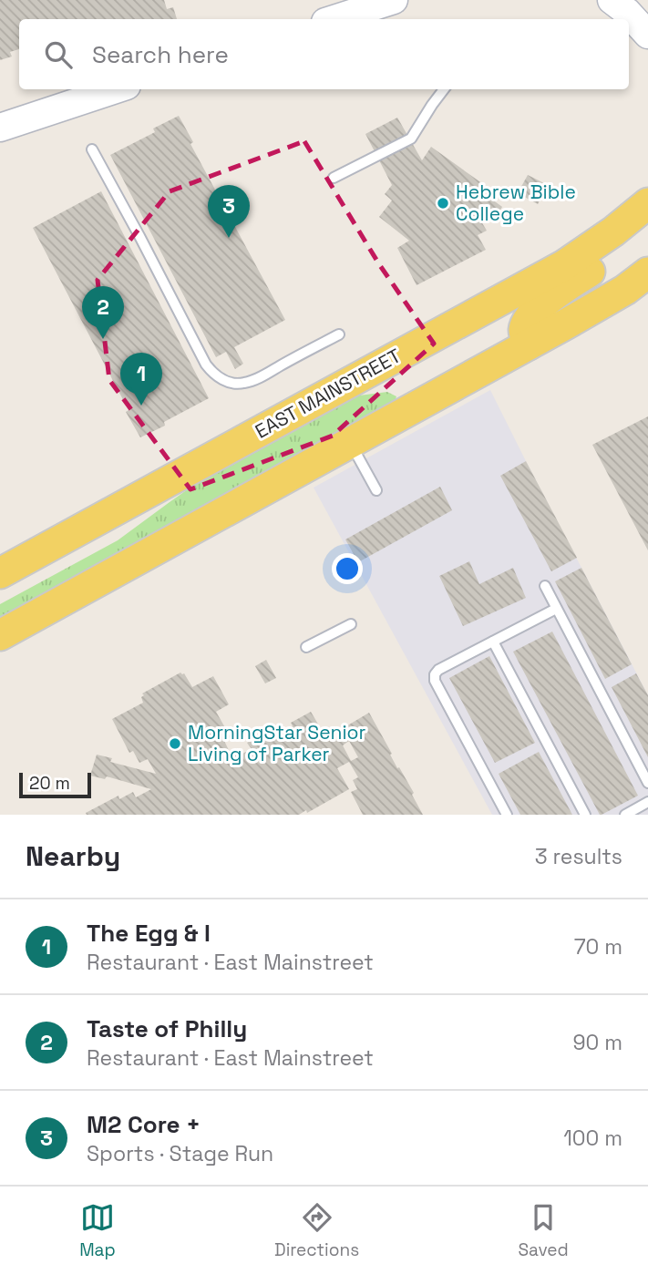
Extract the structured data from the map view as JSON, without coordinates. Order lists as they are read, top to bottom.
{
  "streets": {
    "main road": ["EAST MAINSTREET"]
  },
  "places": ["Hebrew Bible College", "MorningStar Senior Living of Parker"],
  "scale_bar": "20 m",
  "page": {
    "search": "Search here",
    "pins": ["3", "2", "1"],
    "scale": "20 m",
    "heading": ["Nearby", "3 results"],
    "list": [
      {
        "mark": "1",
        "name": "The Egg & I",
        "note": "Restaurant · East Mainstreet",
        "value": "70 m"
      },
      {
        "mark": "2",
        "name": "Taste of Philly",
        "note": "Restaurant · East Mainstreet",
        "value": "90 m"
      },
      {
        "mark": "3",
        "name": "M2 Core +",
        "note": "Sports · Stage Run",
        "value": "100 m"
      }
    ],
    "nav": ["Map", "Directions", "Saved"]
  }
}
